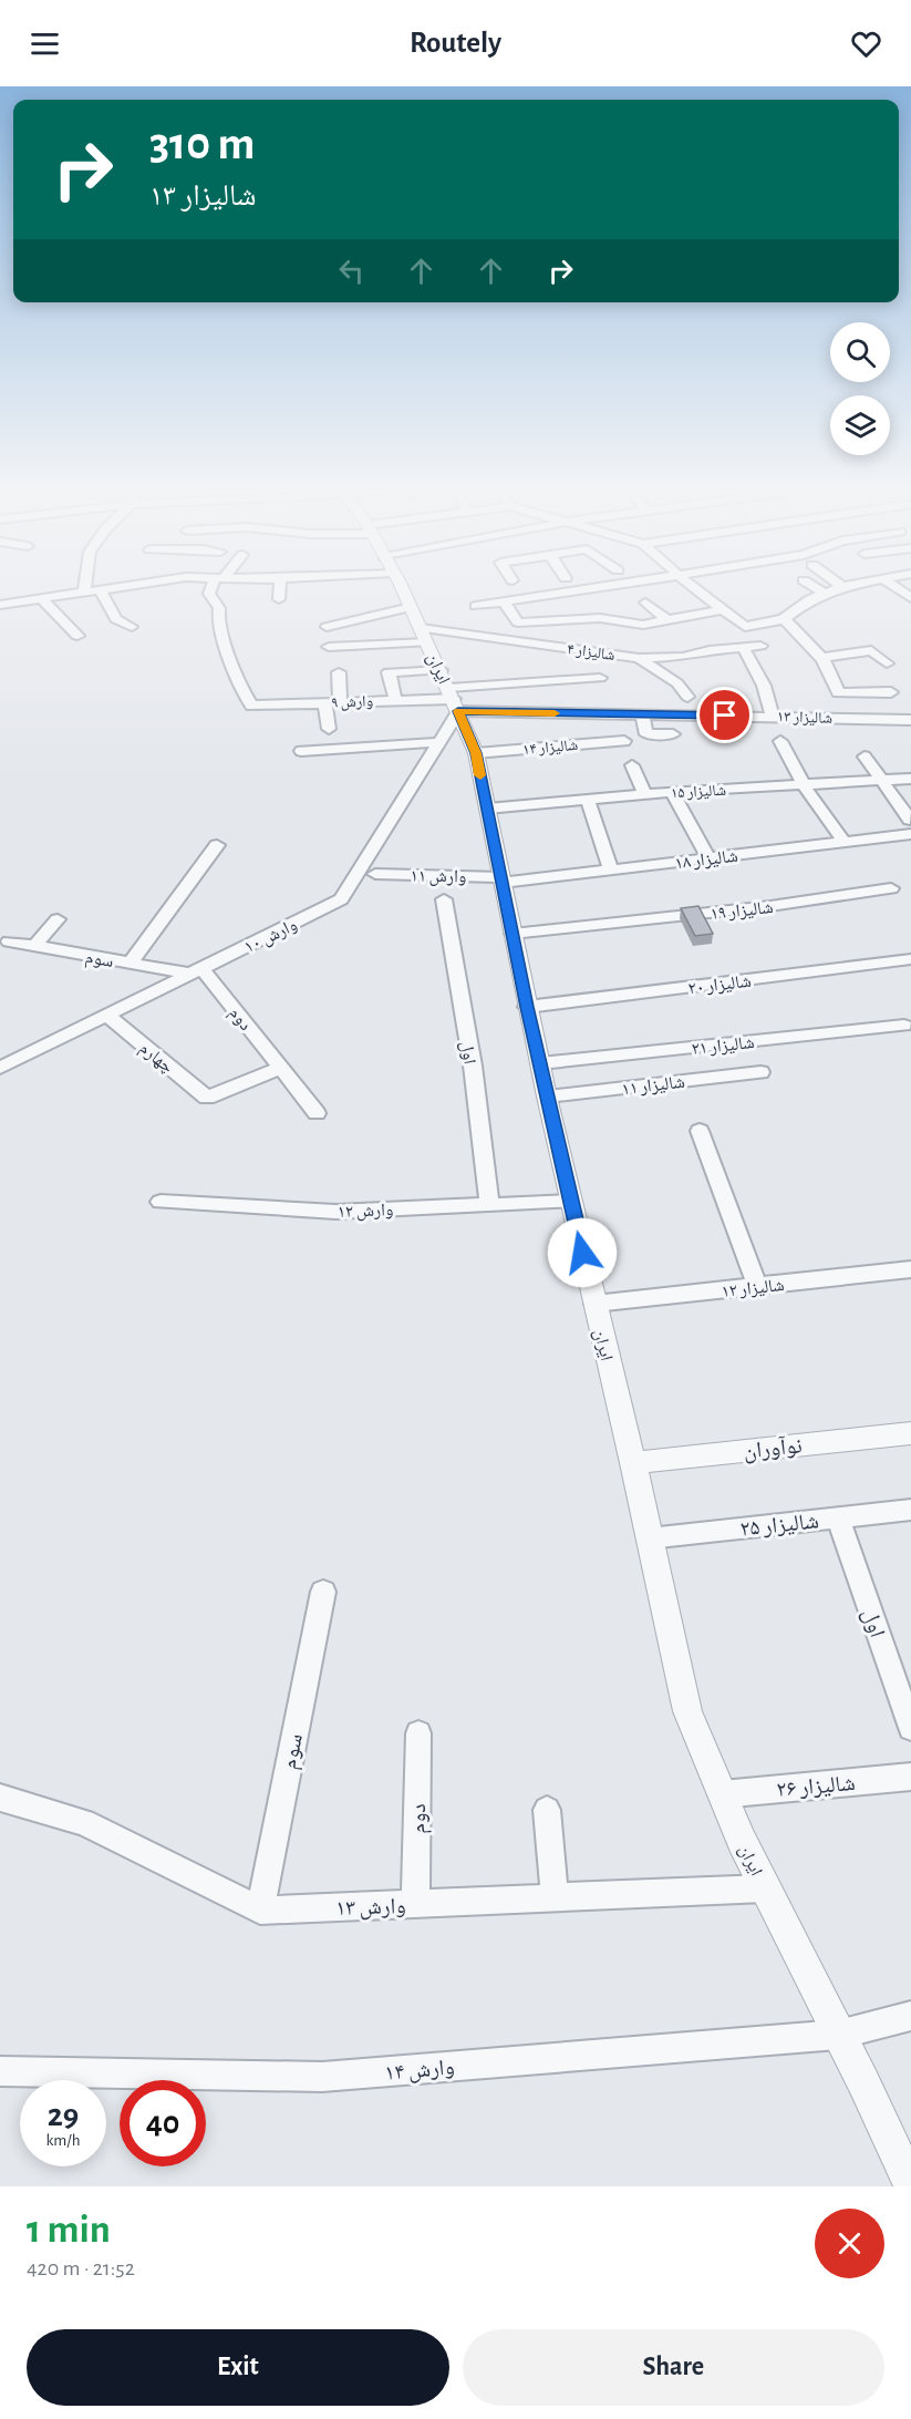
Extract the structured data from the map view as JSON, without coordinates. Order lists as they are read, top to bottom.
{
  "streets": {
    "street": [
      "شالیزار ۴",
      "ایران",
      "وارش ۹",
      "شالیزار ۱۳",
      "شالیزار ۱۴",
      "شالیزار ۱۵",
      "شالیزار ۱۸",
      "وارش ۱۱",
      "شالیزار ۱۹",
      "وارش ۱۰",
      "سوم",
      "شالیزار ۲۰",
      "دوم",
      "شالیزار ۲۱",
      "اول",
      "چهارم",
      "شالیزار ۱۱",
      "وارش ۱۲",
      "شالیزار ۱۲",
      "نوآوران",
      "شالیزار ۲۵",
      "شالیزار ۲۶",
      "وارش ۱۳",
      "وارش ۱۴"
    ]
  },
  "crossings": [
    ["شالیزار ۴", "ایران"],
    ["ایران", "وارش ۹"],
    ["ایران", "شالیزار ۱۳"],
    ["ایران", "شالیزار ۱۴"],
    ["ایران", "شالیزار ۱۵"],
    ["ایران", "شالیزار ۱۸"],
    ["ایران", "وارش ۱۱"],
    ["ایران", "شالیزار ۱۹"],
    ["ایران", "وارش ۱۰"],
    ["ایران", "شالیزار ۲۰"],
    ["ایران", "شالیزار ۲۱"],
    ["ایران", "شالیزار ۱۱"],
    ["ایران", "وارش ۱۲"],
    ["ایران", "شالیزار ۱۲"],
    ["ایران", "نوآوران"],
    ["ایران", "شالیزار ۲۵"],
    ["ایران", "شالیزار ۲۶"],
    ["ایران", "وارش ۱۳"],
    ["ایران", "وارش ۱۴"],
    ["وارش ۹", "شالیزار ۱۳"],
    ["وارش ۹", "وارش ۱۰"],
    ["شالیزار ۱۳", "وارش ۱۰"],
    ["شالیزار ۱۸", "وارش ۱۱"],
    ["وارش ۱۰", "سوم"],
    ["وارش ۱۰", "دوم"],
    ["وارش ۱۰", "چهارم"],
    ["سوم", "دوم"],
    ["سوم", "وارش ۱۳"],
    ["دوم", "چهارم"],
    ["دوم", "وارش ۱۳"],
    ["اول", "وارش ۱۲"],
    ["اول", "شالیزار ۲۵"]
  ],
  "page": {
    "header": "Routely",
    "turn": ["310 m", "شالیزار ۱۳"],
    "speed": "29 km/h",
    "limit": "40",
    "heading": ["1 min", "420 m · 21:52"],
    "buttons": ["Exit", "Share"]
  }
}
